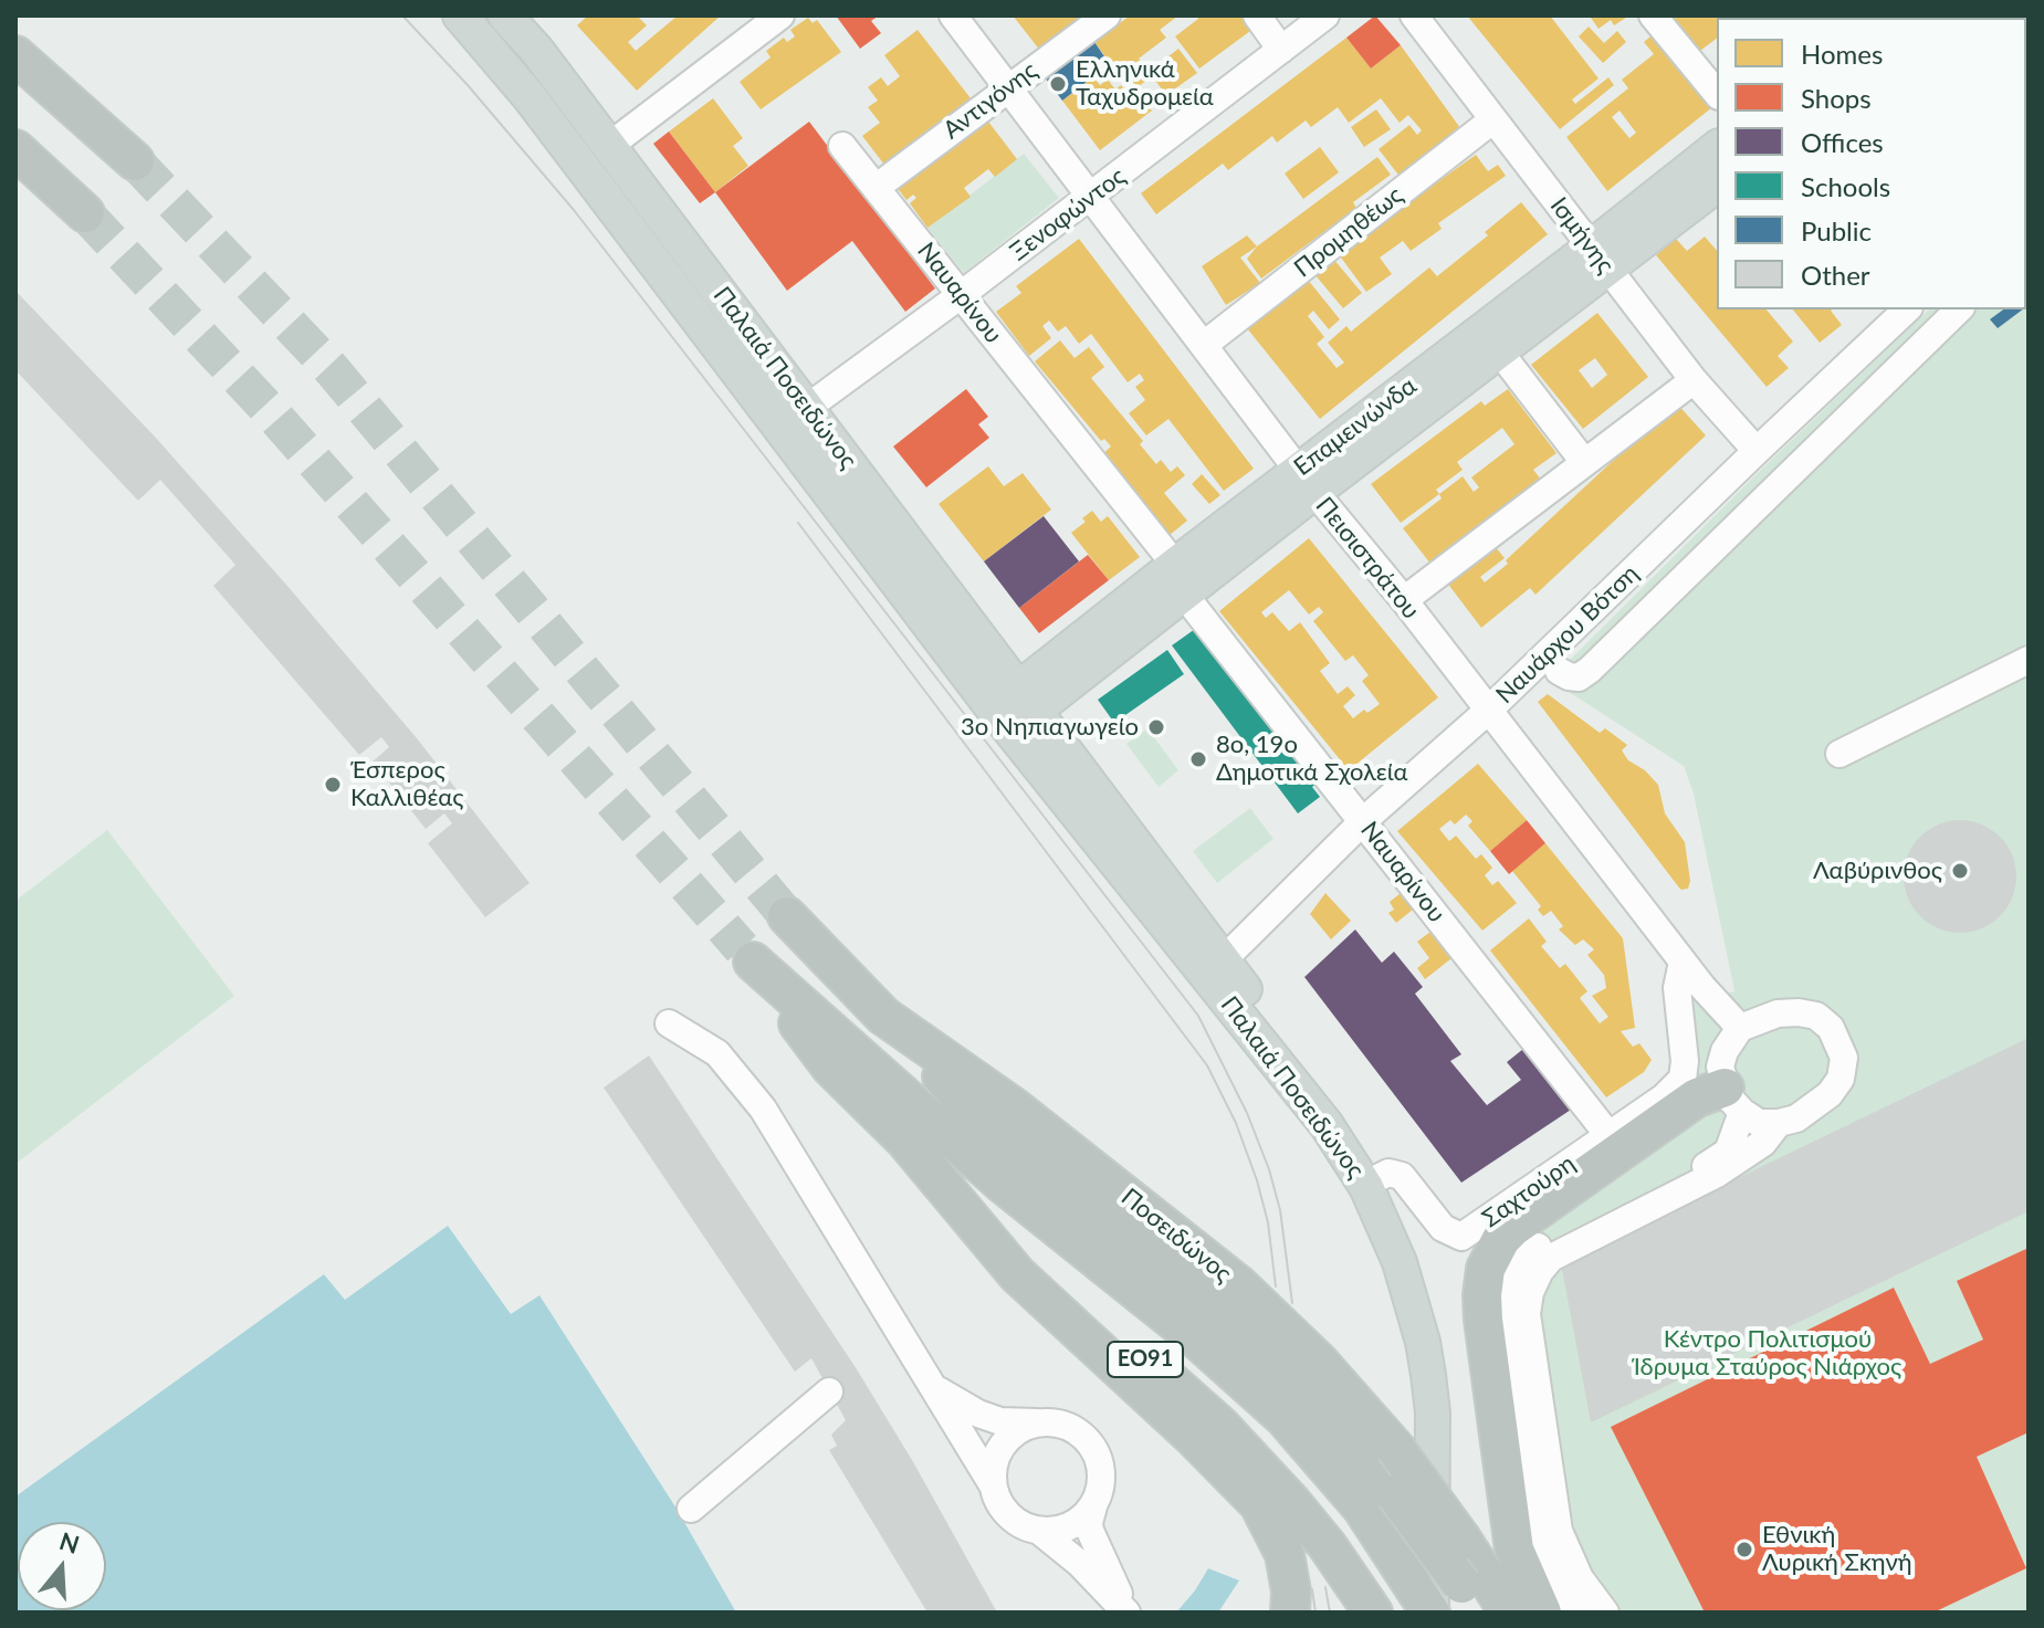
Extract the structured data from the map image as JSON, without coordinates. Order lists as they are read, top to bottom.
{
  "streets": {
    "highway": ["Ποσειδώνος", "ΕΟ91"],
    "main road": ["Παλαιά Ποσειδώνος", "Επαμεινώνδα"],
    "street": [
      "Αντιγόνης",
      "Ξενοφώντος",
      "Προμηθέως",
      "Ισμήνης",
      "Ναυαρίνου",
      "Πεισιστράτου",
      "Ναυάρχου Βότση",
      "Σαχτούρη"
    ]
  },
  "crossings": [
    ["Αντιγόνης", "Ναυαρίνου"],
    ["Αντιγόνης", "Πεισιστράτου"],
    ["Ξενοφώντος", "Ναυαρίνου"],
    ["Ξενοφώντος", "Παλαιά Ποσειδώνος"],
    ["Ξενοφώντος", "Πεισιστράτου"],
    ["Προμηθέως", "Ισμήνης"],
    ["Προμηθέως", "Πεισιστράτου"],
    ["Ισμήνης", "Επαμεινώνδα"],
    ["Ισμήνης", "Ναυάρχου Βότση"],
    ["Ναυαρίνου", "Επαμεινώνδα"],
    ["Ναυαρίνου", "Ναυάρχου Βότση"],
    ["Ναυαρίνου", "Σαχτούρη"],
    ["Παλαιά Ποσειδώνος", "Επαμεινώνδα"],
    ["Παλαιά Ποσειδώνος", "Ναυάρχου Βότση"],
    ["Παλαιά Ποσειδώνος", "Σαχτούρη"],
    ["Επαμεινώνδα", "Πεισιστράτου"],
    ["Πεισιστράτου", "Ναυάρχου Βότση"],
    ["Πεισιστράτου", "Σαχτούρη"]
  ],
  "parks": ["Κέντρο Πολιτισμού Ίδρυμα Σταύρος Νιάρχος"],
  "places": [
    "Ελληνικά Ταχυδρομεία",
    "3ο Νηπιαγωγείο",
    "8ο, 19ο Δημοτικά Σχολεία",
    "Έσπερος Καλλιθέας",
    "Λαβύρινθος",
    "Εθνική Λυρική Σκηνή"
  ],
  "legend": [
    "Homes",
    "Shops",
    "Offices",
    "Schools",
    "Public",
    "Other"
  ],
  "north": "top"
}
